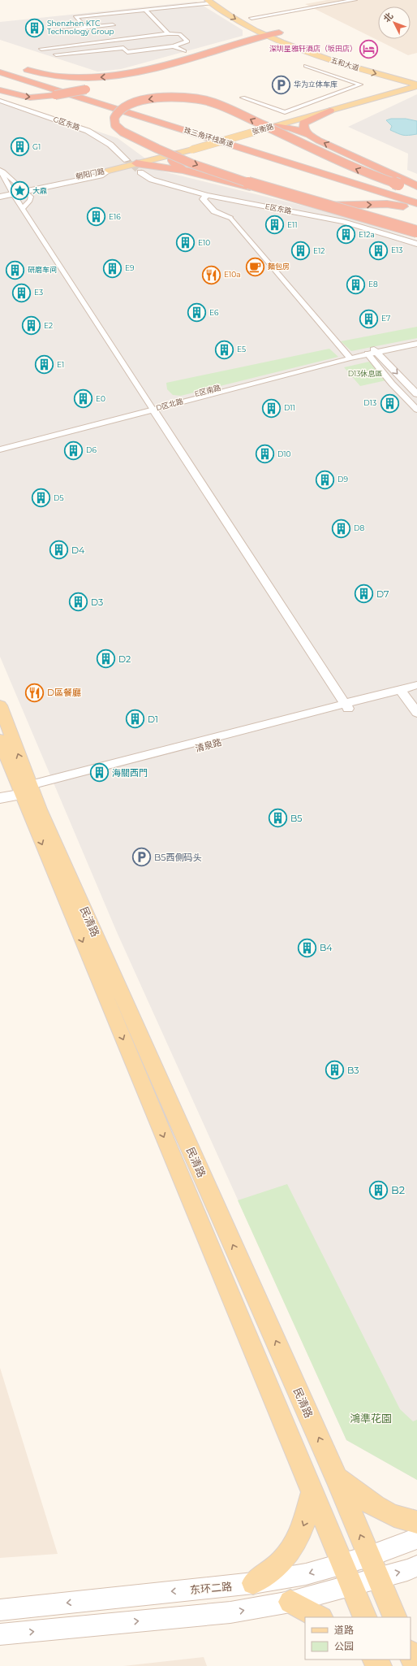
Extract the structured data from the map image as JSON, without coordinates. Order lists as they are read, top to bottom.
{
  "streets": {
    "highway": ["珠三角环线高速"],
    "main road": [
      "五和大道",
      "张衡路",
      "清泉路",
      "民清路",
      "东环二路"
    ],
    "street": [
      "G区东路",
      "朝阳门路",
      "E区东路",
      "D区北路"
    ]
  },
  "crossings": [
    ["五和大道", "张衡路"],
    ["张衡路", "朝阳门路"],
    ["张衡路", "E区东路"],
    ["清泉路", "民清路"],
    ["民清路", "东环二路"]
  ],
  "parks": ["D13休息區", "鴻準花園"],
  "places": {
    "building": [
      "Shenzhen KTC Technology Group",
      "G1",
      "E16",
      "E11",
      "E12a",
      "E10",
      "E13",
      "E12",
      "E9",
      "研磨车间",
      "E8",
      "E3",
      "E6",
      "E7",
      "E2",
      "E5",
      "E1",
      "E0",
      "D13",
      "D11",
      "D6",
      "D10",
      "D9",
      "D5",
      "D8",
      "D4",
      "D7",
      "D3",
      "D2",
      "D1",
      "海關西門",
      "B5",
      "B4",
      "B3",
      "B2"
    ],
    "hotel": ["深圳星雅轩酒店（坂田店）"],
    "parking": ["华为立体车库", "B5西側码头"],
    "place": ["大鼎"],
    "cafe": ["麵包房"],
    "restaurant": ["E10a", "D區餐廳"]
  },
  "legend": ["道路", "公园"],
  "north": "top left"
}
